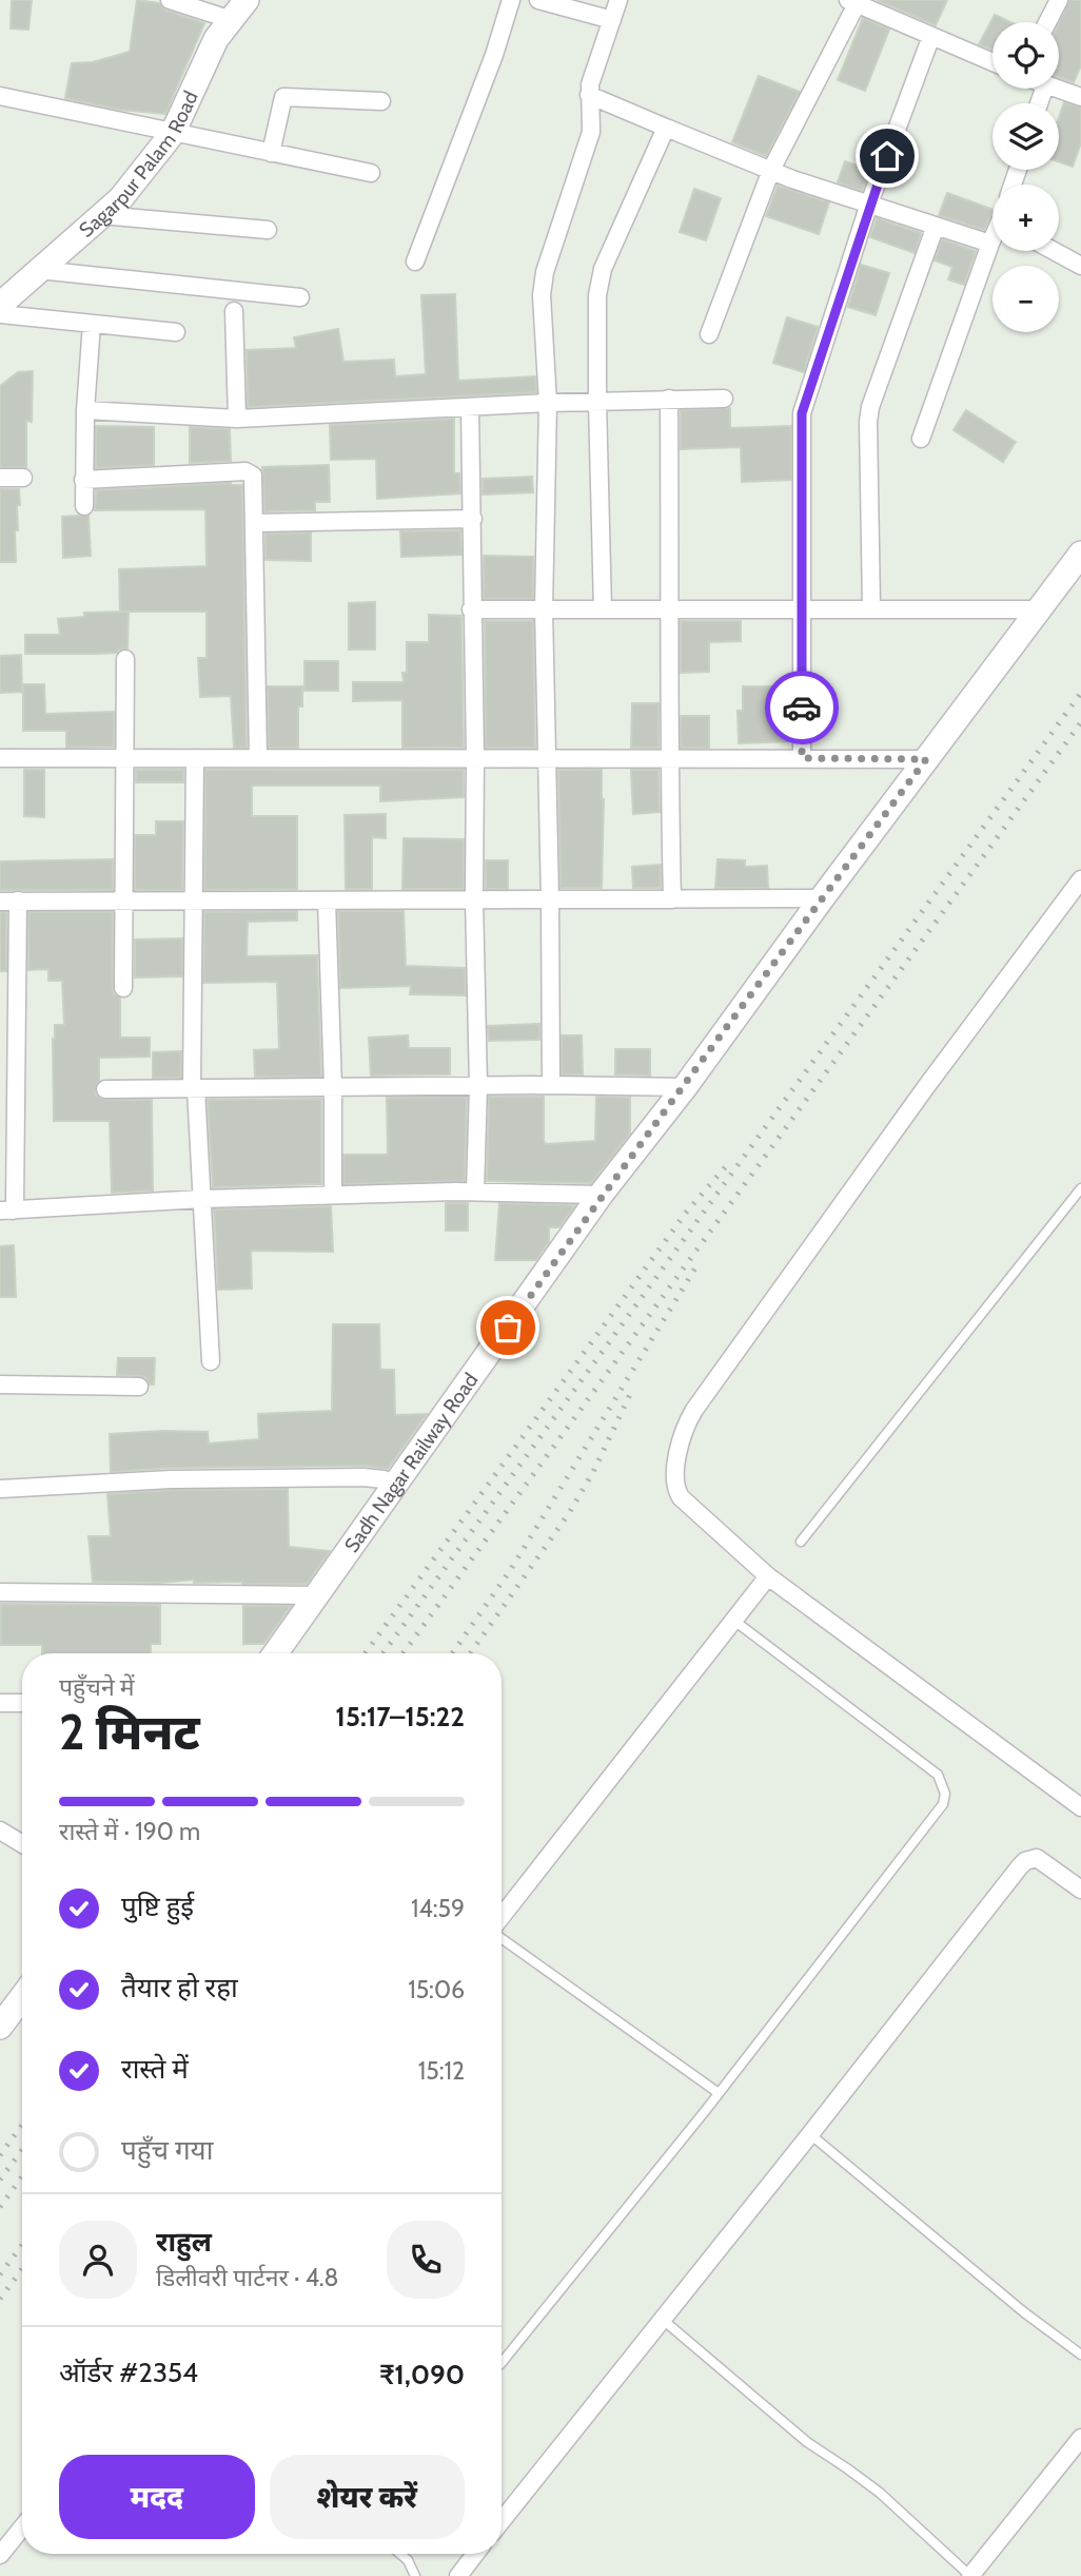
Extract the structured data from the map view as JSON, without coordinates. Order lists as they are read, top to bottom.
{
  "streets": {
    "street": ["Sagarpur Palam Road", "Sadh Nagar Railway Road"]
  },
  "page": {
    "map_buttons": ["+", "−"],
    "heading": ["2 मिनट", "पहुँचने में", "15:17–15:22"],
    "panel": [
      "राहुल",
      "डिलीवरी पार्टनर · 4.8",
      "ऑर्डर #2354",
      "₹1,090"
    ],
    "bar": "रास्ते में · 190 m",
    "list": [
      ["पुष्टि हुई", "14:59"],
      ["तैयार हो रहा", "15:06"],
      ["रास्ते में", "15:12"],
      "पहुँच गया"
    ],
    "buttons": ["मदद", "शेयर करें"]
  }
}
